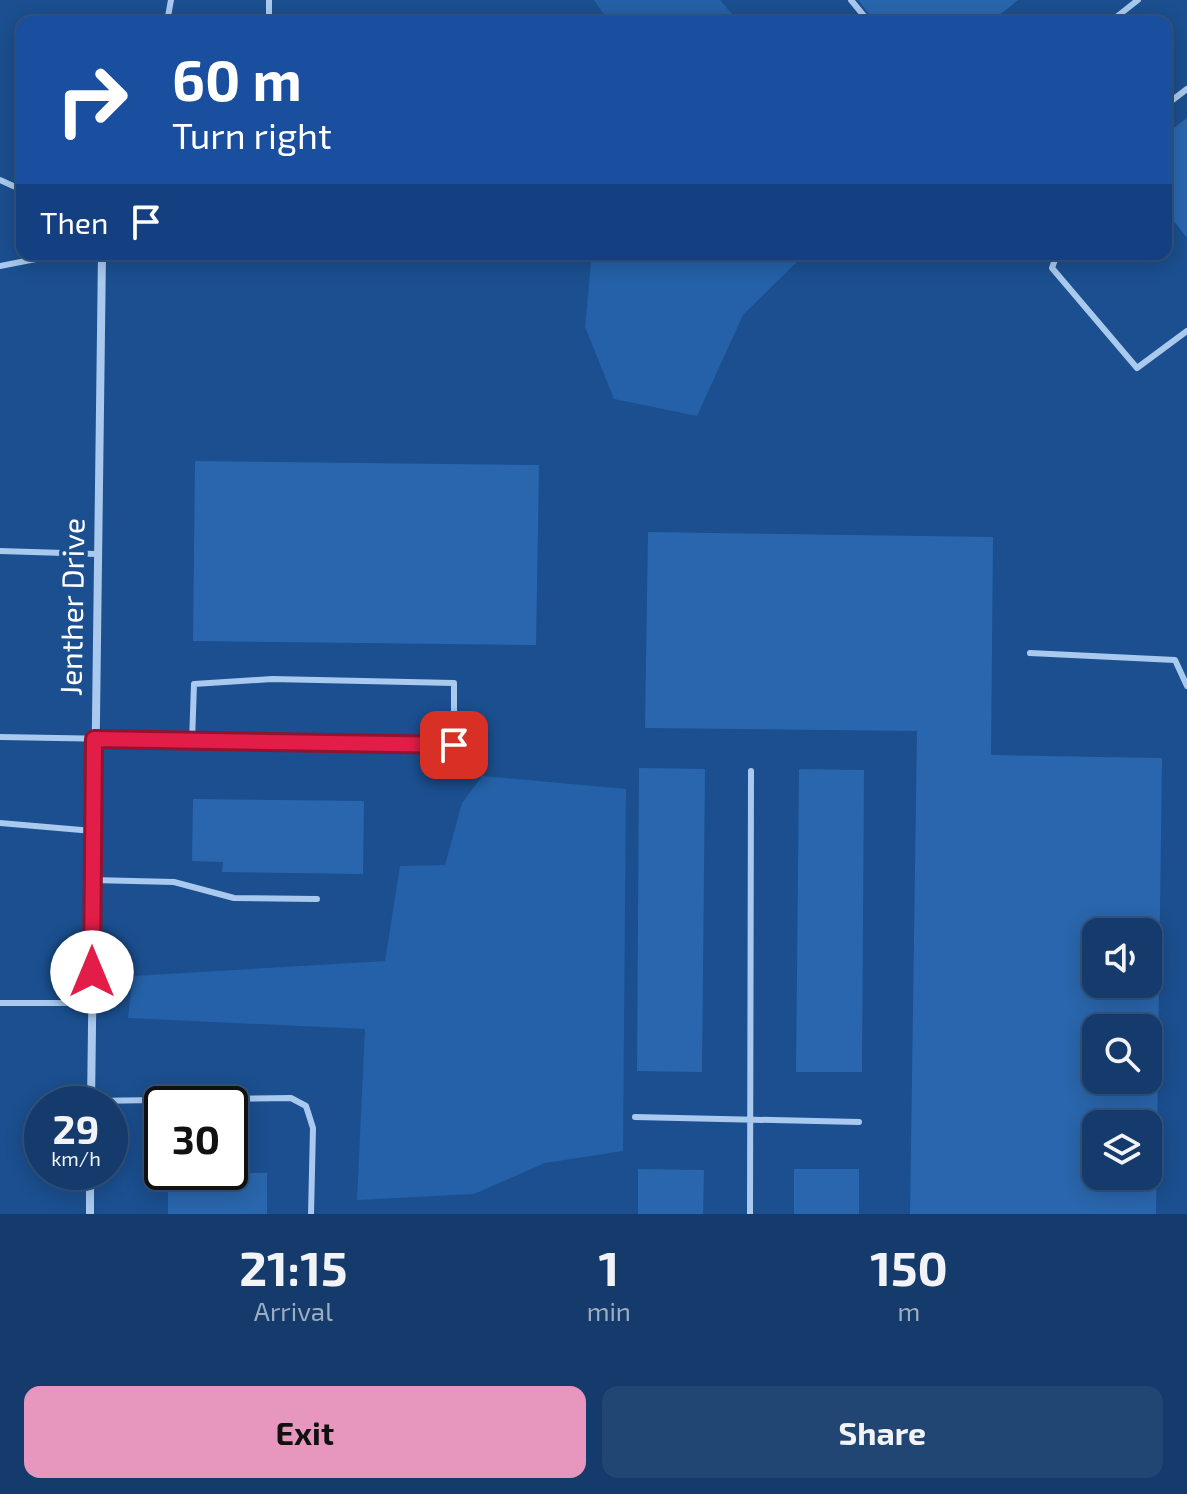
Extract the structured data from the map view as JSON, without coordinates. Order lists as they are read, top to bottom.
{
  "streets": {
    "street": ["Jenther Drive"]
  },
  "page": {
    "turn": ["60 m", "Turn right"],
    "then": "Then",
    "speed": "29 km/h",
    "limit": "30",
    "eta": [
      "21:15",
      "Arrival",
      "1",
      "min",
      "150",
      "m"
    ],
    "buttons": ["Exit", "Share"]
  }
}
